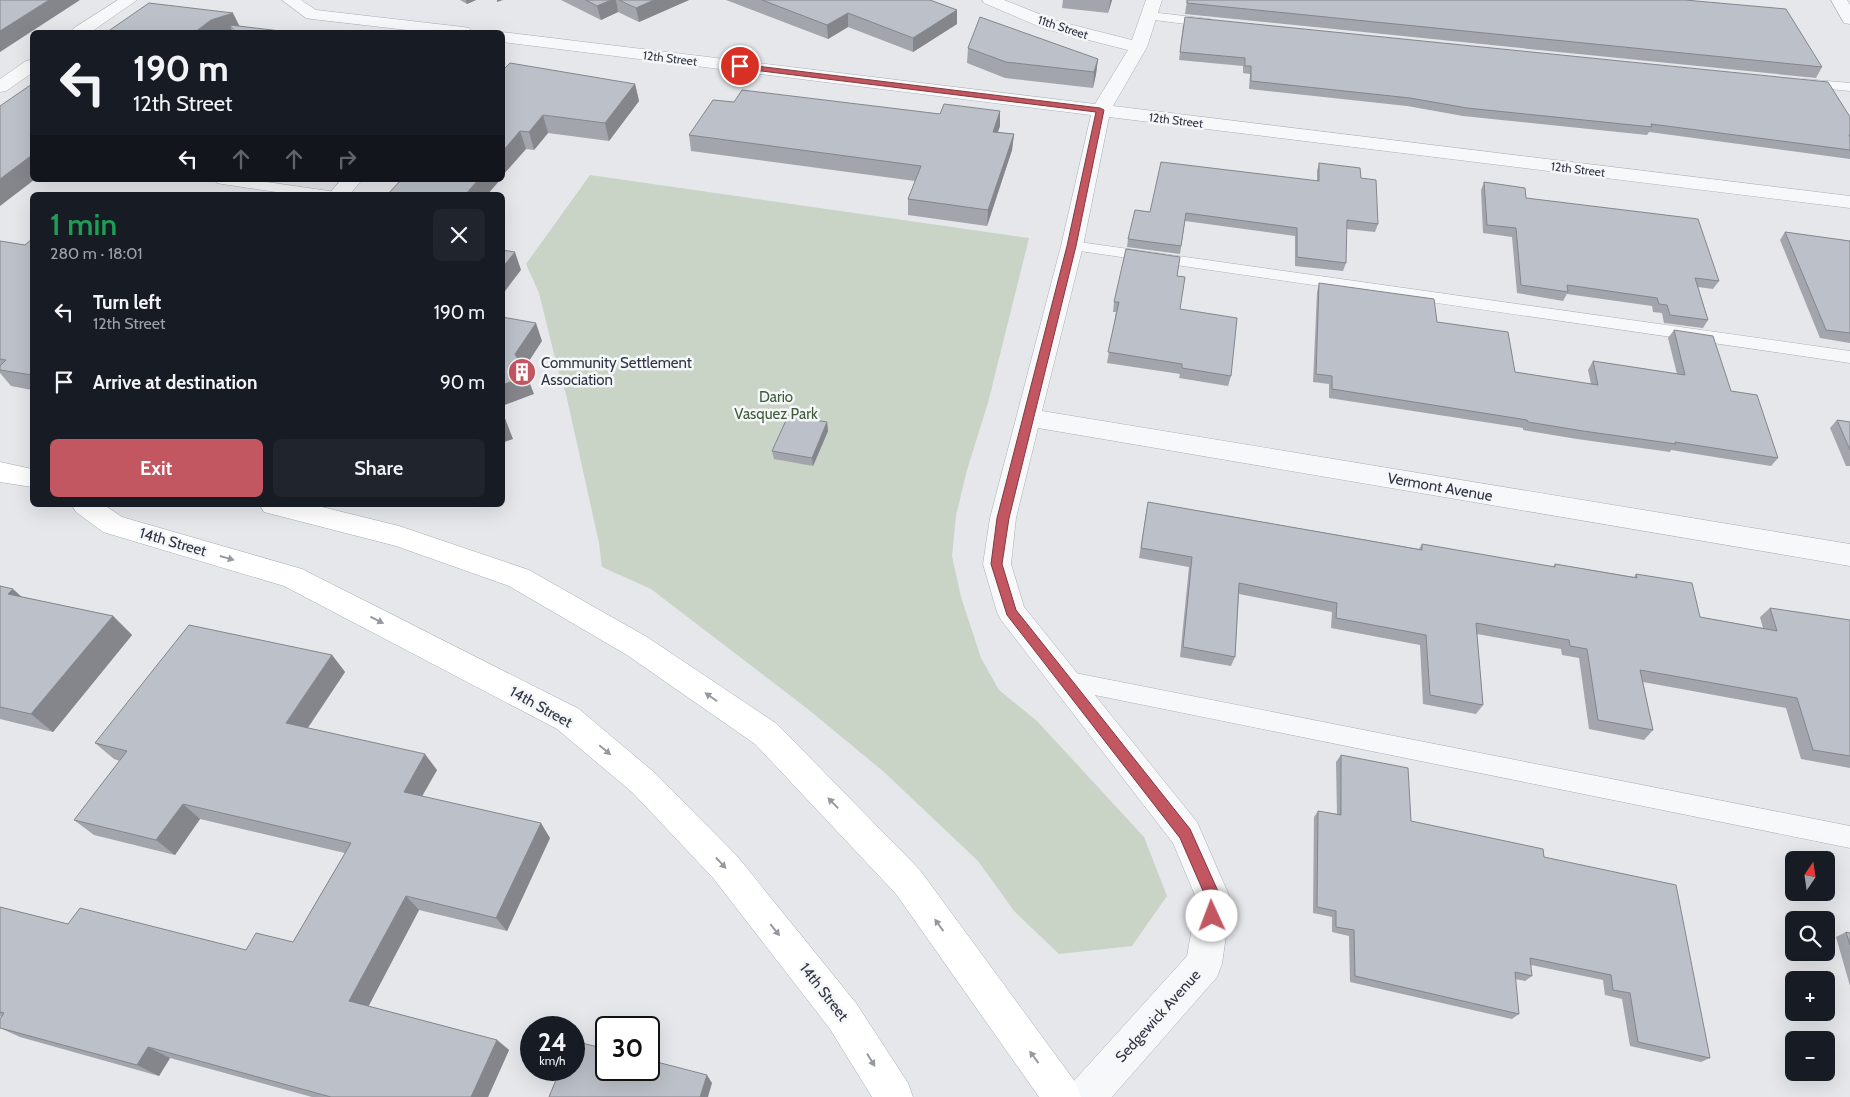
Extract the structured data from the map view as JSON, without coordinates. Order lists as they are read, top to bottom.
{
  "streets": {
    "main road": ["14th Street"],
    "street": [
      "11th Street",
      "12th Street",
      "Vermont Avenue",
      "Sedgewick Avenue"
    ]
  },
  "crossings": [
    ["11th Street", "Sedgewick Avenue"],
    ["12th Street", "Sedgewick Avenue"],
    ["Vermont Avenue", "Sedgewick Avenue"]
  ],
  "parks": ["Dario Vasquez Park"],
  "places": {
    "building": ["Community Settlement Association"]
  },
  "north": "top",
  "page": {
    "turn": ["190 m", "12th Street"],
    "heading": ["1 min", "280 m · 18:01"],
    "list": [
      {
        "name": "Turn left",
        "note": "12th Street",
        "value": "190 m"
      },
      {
        "name": "Arrive at destination",
        "value": "90 m"
      }
    ],
    "buttons": ["Exit", "Share"],
    "map_buttons": ["+", "−"],
    "speed": "24 km/h",
    "limit": "30"
  }
}
